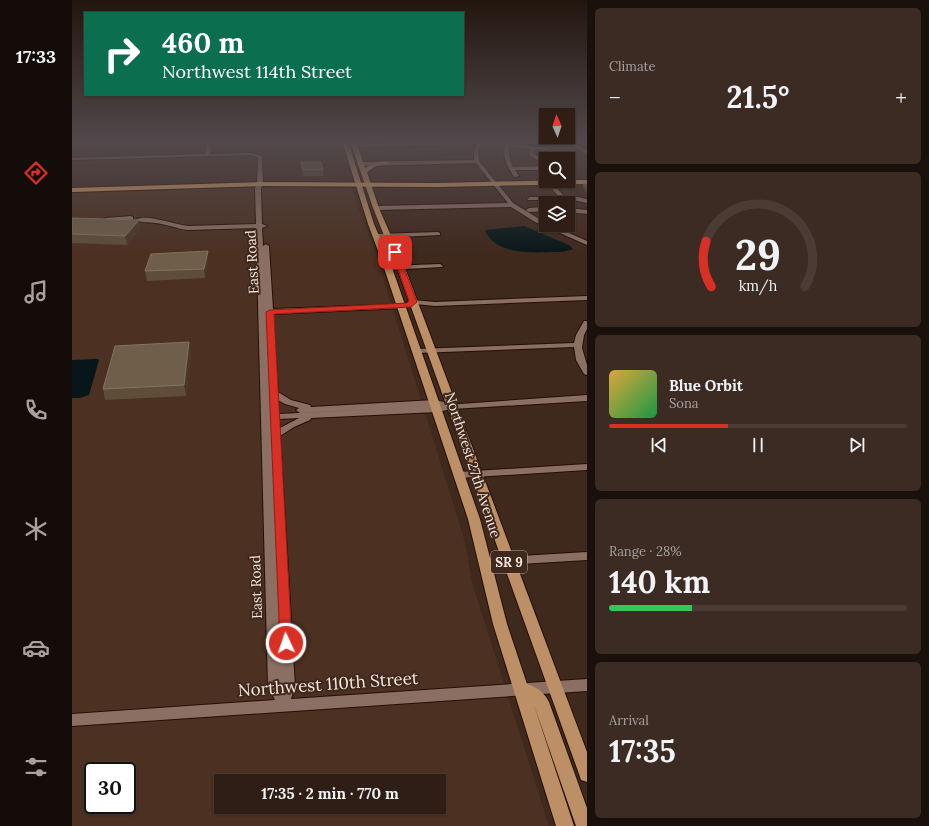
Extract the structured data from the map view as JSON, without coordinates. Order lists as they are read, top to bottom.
{
  "streets": {
    "main road": ["Northwest 27th Avenue", "SR 9"],
    "street": ["East Road", "Northwest 110th Street"]
  },
  "crossings": [
    ["East Road", "Northwest 110th Street"],
    ["Northwest 27th Avenue", "Northwest 110th Street"]
  ],
  "north": "top",
  "page": {
    "tabs": "17:33",
    "tile": [
      "Climate",
      ["Range · 28%", "140 km"],
      ["Arrival", "17:35"]
    ],
    "turn": ["460 m", "Northwest 114th Street"],
    "heat": ["−", "21.5°", "+"],
    "song": ["Blue Orbit", "Sona"],
    "limit": "30",
    "trip": "17:35 · 2 min · 770 m",
    "gauge": ["29", "km/h"]
  }
}
